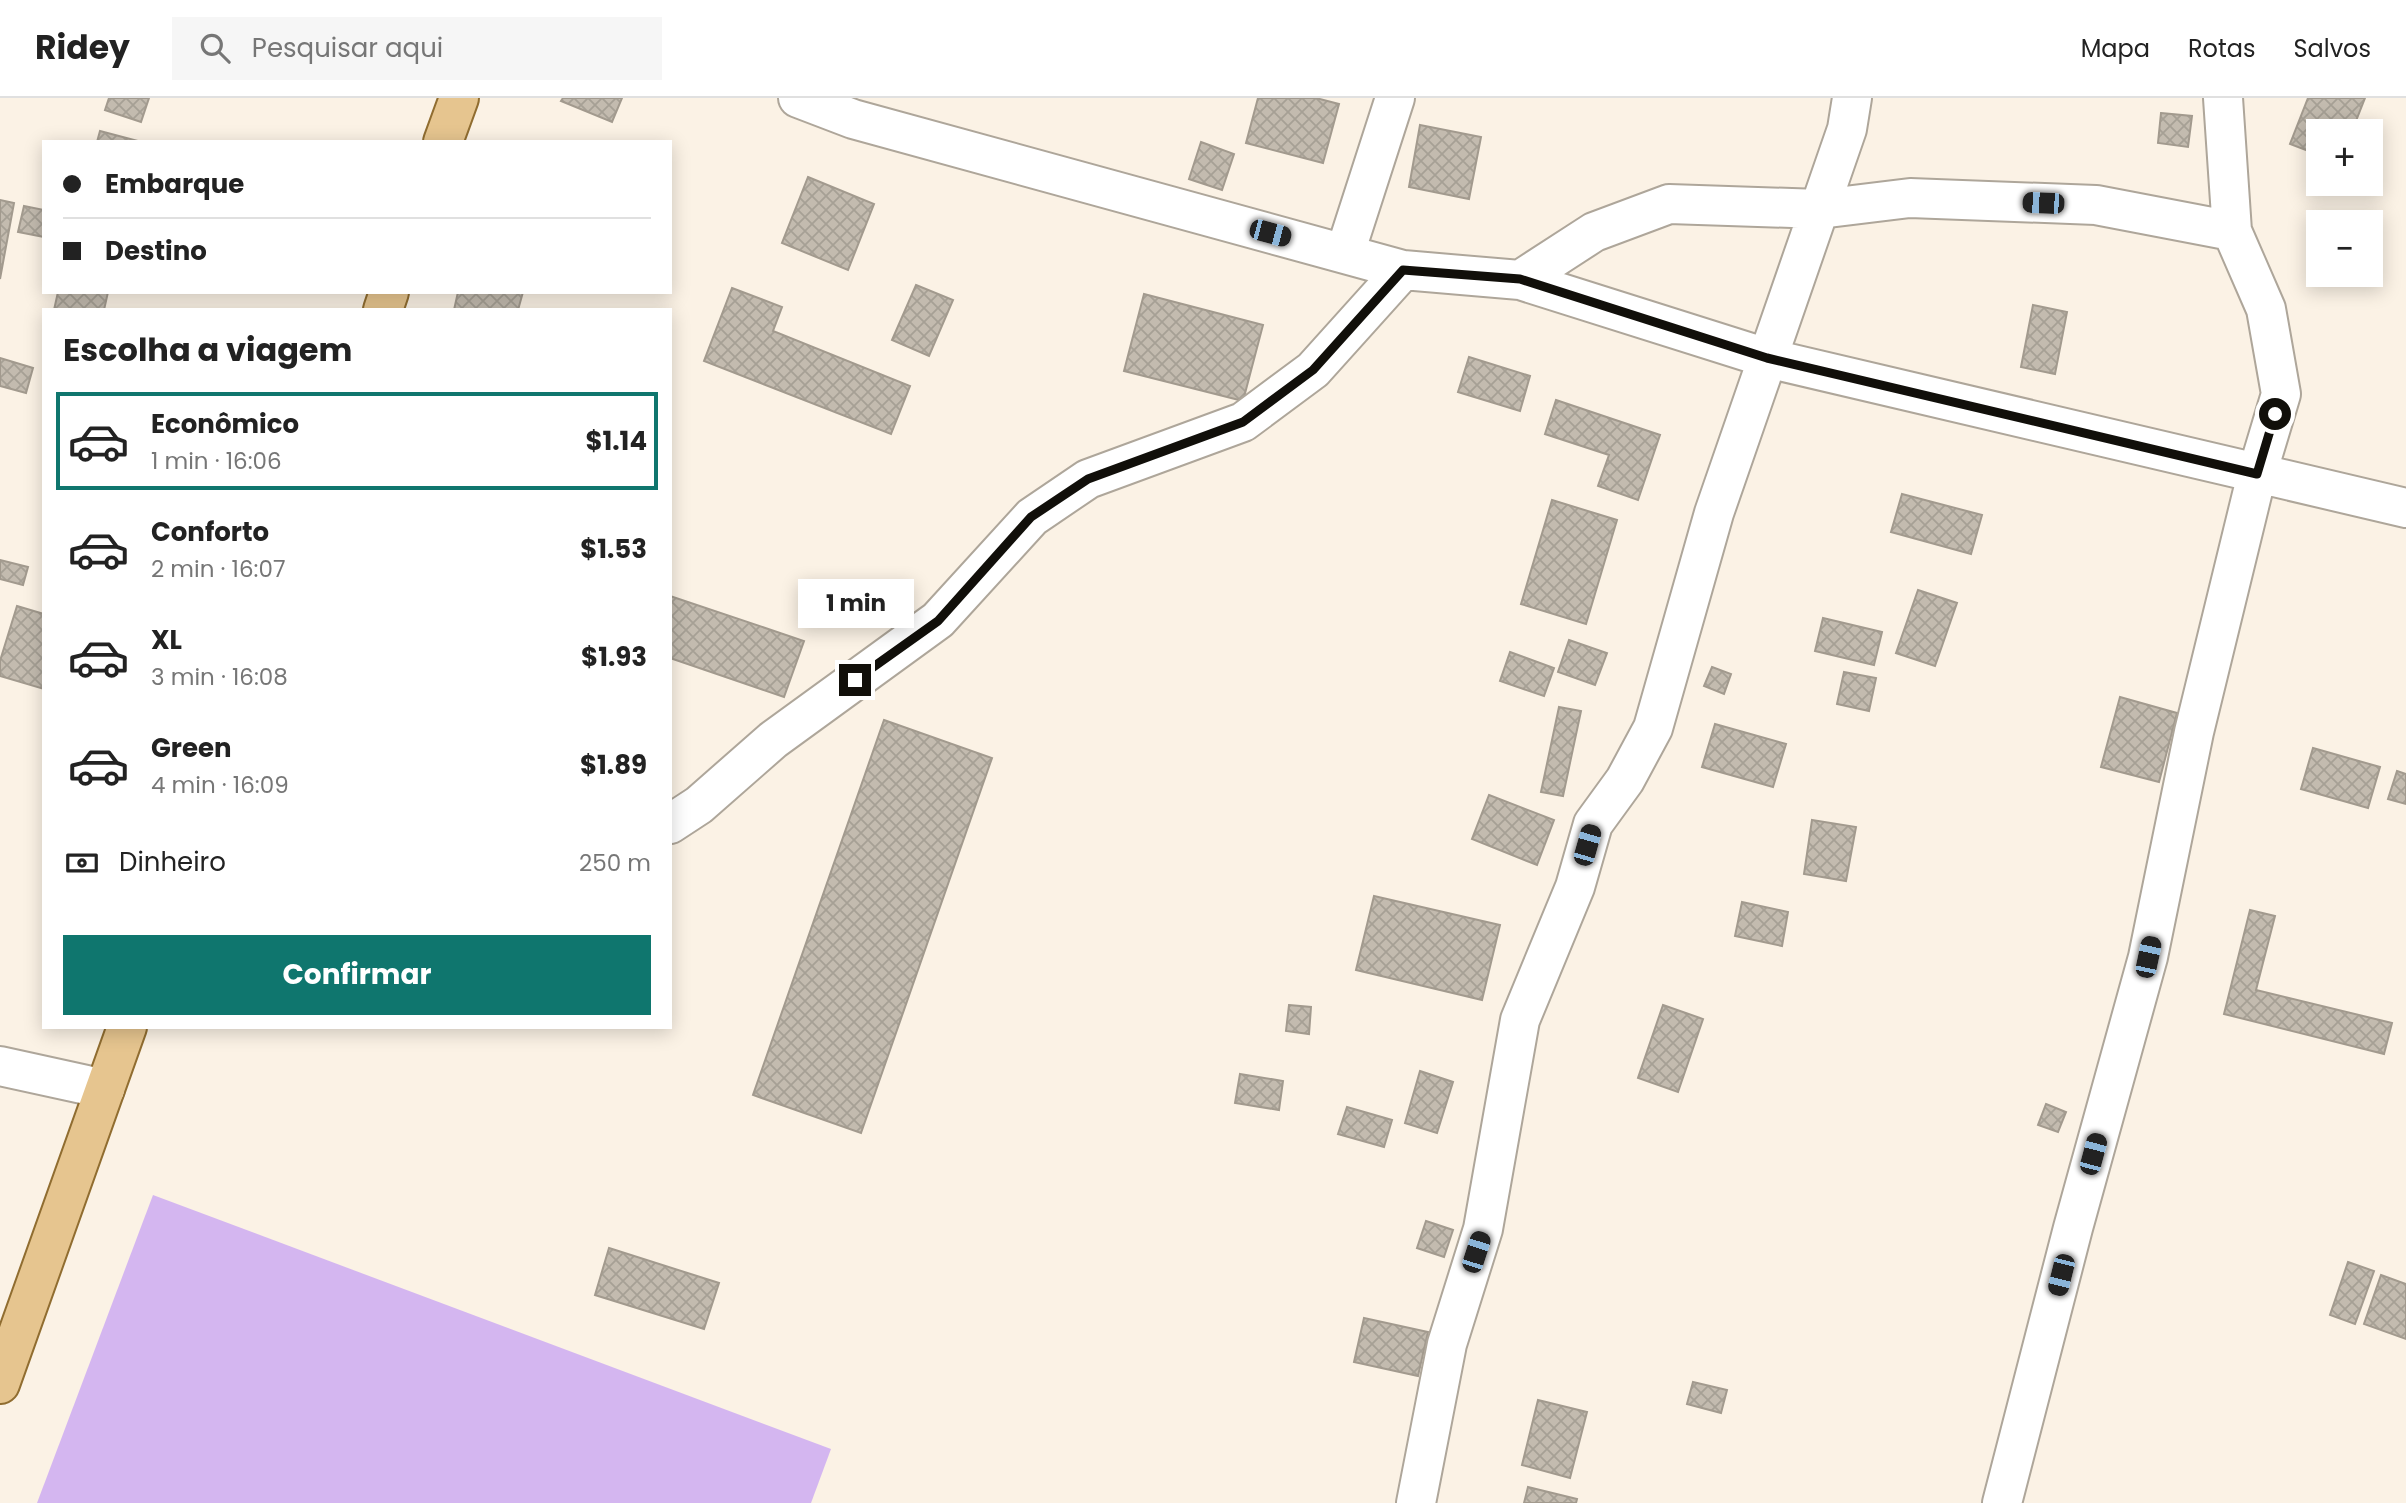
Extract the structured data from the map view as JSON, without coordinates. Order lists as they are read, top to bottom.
{
  "page": {
    "header": "Ridey",
    "search": "Pesquisar aqui",
    "nav": ["Mapa", "Rotas", "Salvos"],
    "map_buttons": ["+", "−"],
    "banner": ["Embarque", "Destino"],
    "heading": "Escolha a viagem",
    "list": [
      {
        "name": "Econômico",
        "note": "1 min · 16:06",
        "value": "$1.14"
      },
      {
        "name": "Conforto",
        "note": "2 min · 16:07",
        "value": "$1.53"
      },
      {
        "name": "XL",
        "note": "3 min · 16:08",
        "value": "$1.93"
      },
      {
        "name": "Green",
        "note": "4 min · 16:09",
        "value": "$1.89"
      }
    ],
    "bubble": "1 min",
    "pay": ["Dinheiro", "250 m"],
    "buttons": "Confirmar"
  }
}
